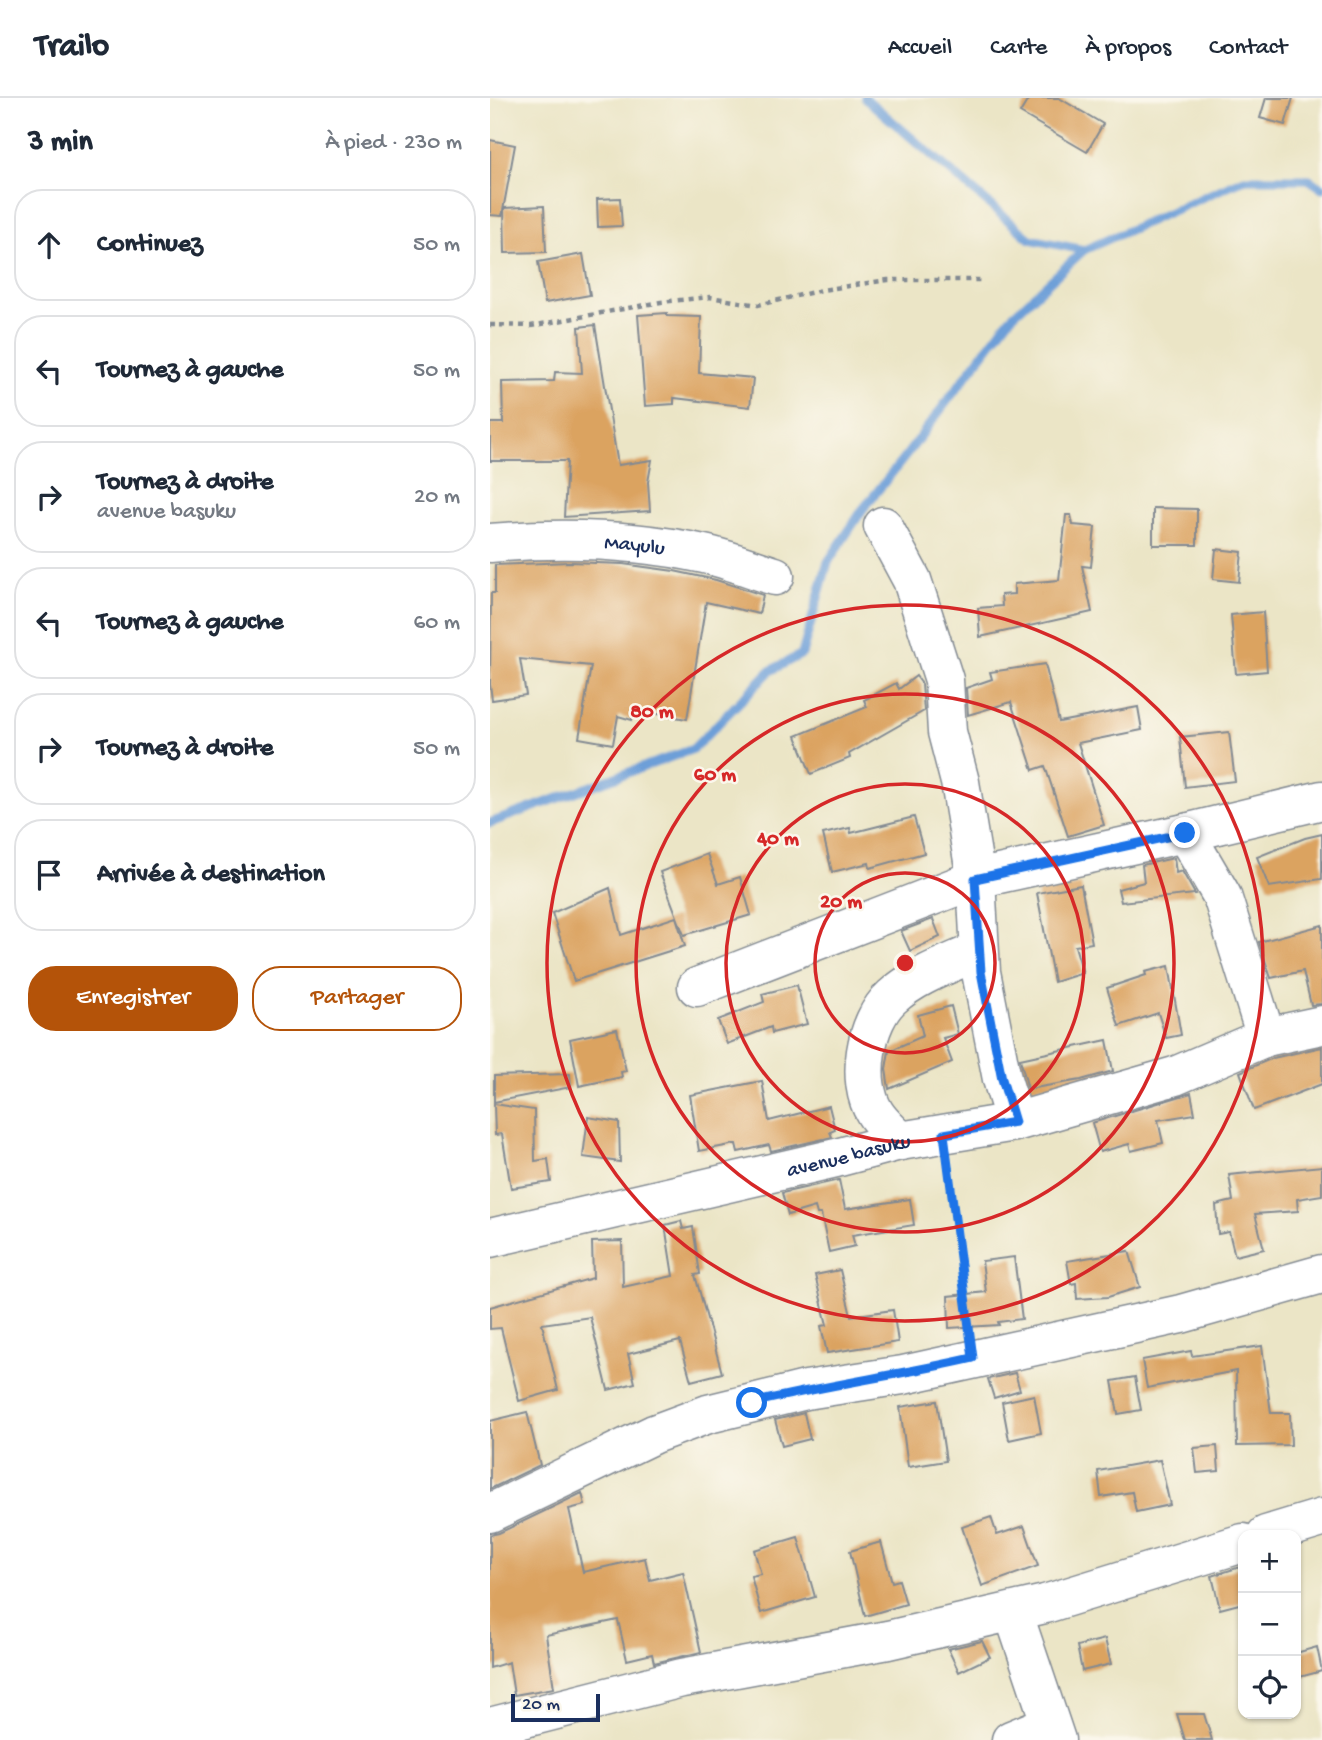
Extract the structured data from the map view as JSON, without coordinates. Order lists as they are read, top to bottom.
{
  "streets": {
    "street": ["Mayulu", "avenue basuku"]
  },
  "scale_bar": "20 m",
  "page": {
    "header": "Trailo",
    "nav": [
      "Accueil",
      "Carte",
      "À propos",
      "Contact"
    ],
    "heading": ["3 min", "À pied · 230 m"],
    "list": [
      ["Continuez", "50 m"],
      ["Tournez à gauche", "50 m"],
      ["Tournez à droite", "avenue basuku", "20 m"],
      ["Tournez à gauche", "60 m"],
      ["Tournez à droite", "50 m"],
      "Arrivée à destination"
    ],
    "buttons": ["Enregistrer", "Partager"],
    "map_buttons": ["+", "−"],
    "scale": "20 m"
  },
  "rings": [
    "80 m",
    "60 m",
    "40 m",
    "20 m"
  ]
}
